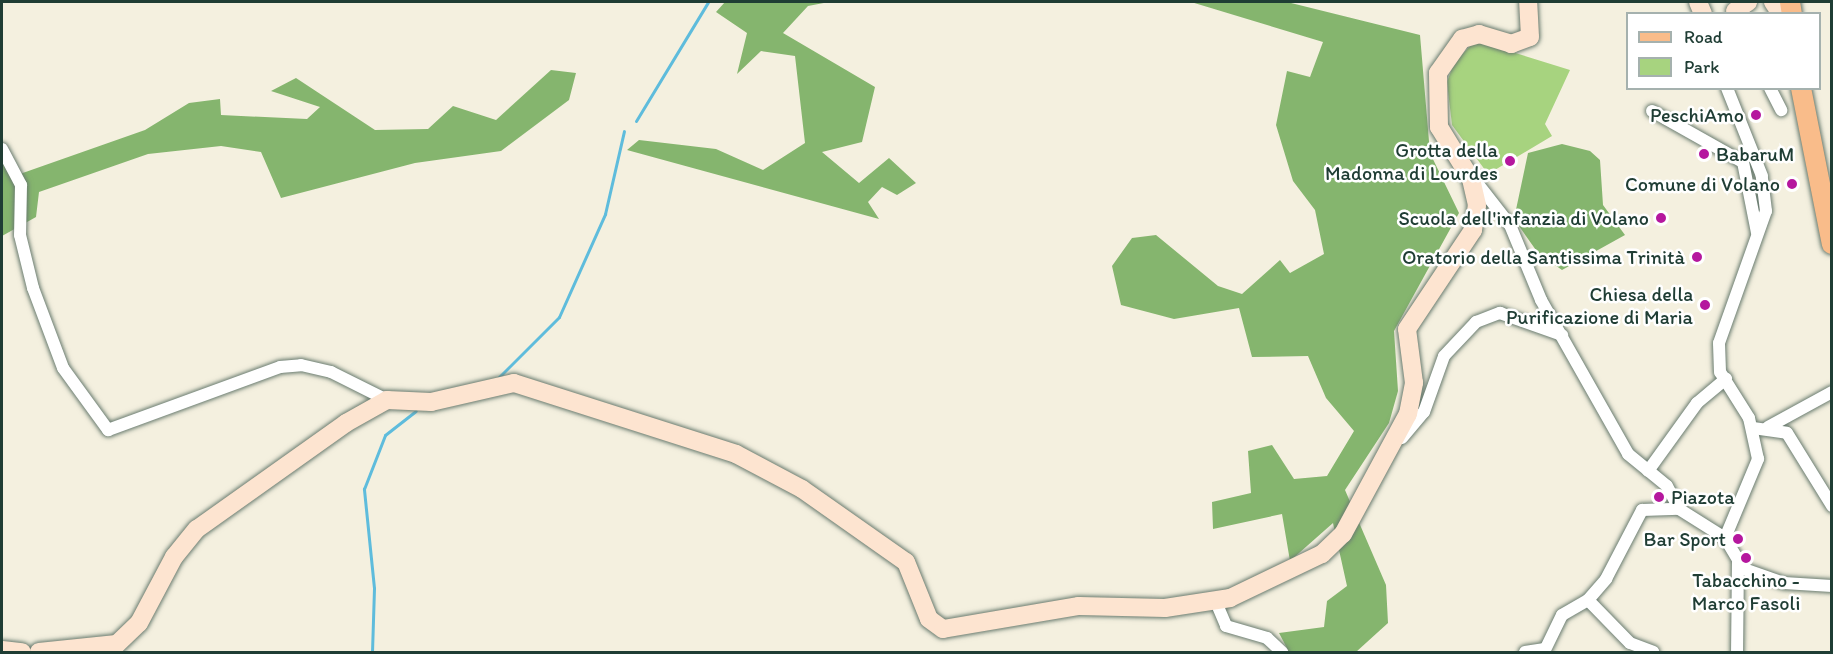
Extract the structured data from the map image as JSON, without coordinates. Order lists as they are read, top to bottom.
{
  "places": [
    "PeschiAmo",
    "BabaruM",
    "Grotta della Madonna di Lourdes",
    "Comune di Volano",
    "Scuola dell'infanzia di Volano",
    "Oratorio della Santissima Trinità",
    "Chiesa della Purificazione di Maria",
    "Piazota",
    "Bar Sport",
    "Tabacchino - Marco Fasoli"
  ],
  "legend": ["Road", "Park"]
}
